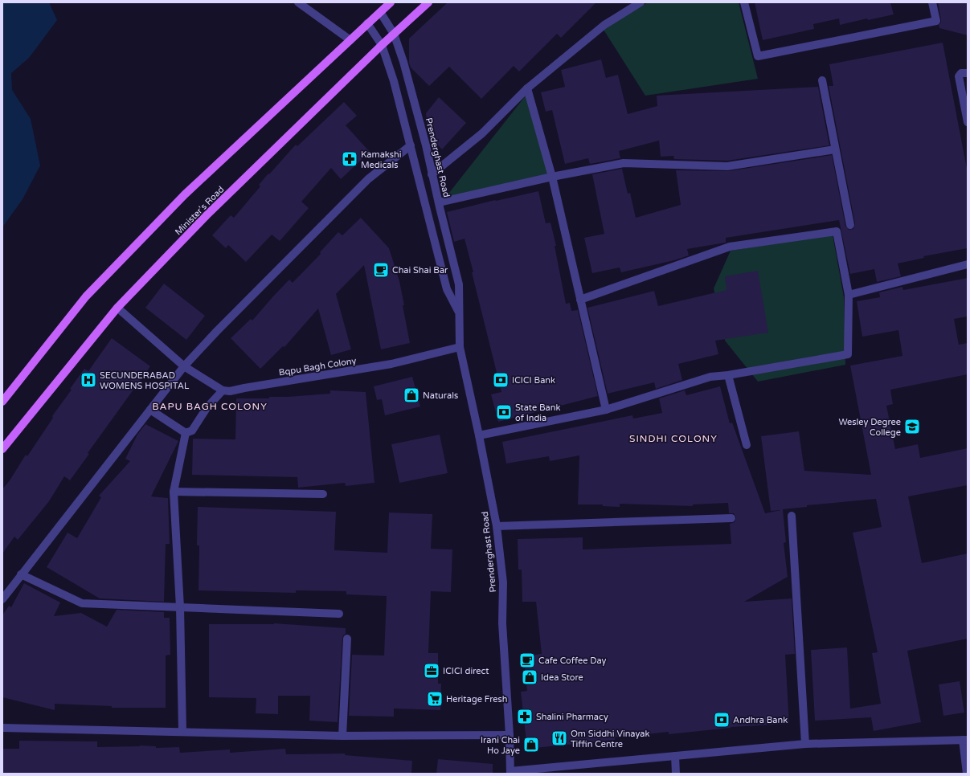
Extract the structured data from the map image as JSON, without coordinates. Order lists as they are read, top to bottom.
{
  "streets": {
    "main road": ["Minister's Road"],
    "street": ["Prenderghast Road", "Bqpu Bagh Colony"]
  },
  "crossings": [
    ["Prenderghast Road", "Minister's Road"],
    ["Prenderghast Road", "Bqpu Bagh Colony"]
  ],
  "districts": ["BAPU BAGH COLONY", "SINDHI COLONY"],
  "places": {
    "pharmacy": ["Kamakshi Medicals", "Shalini Pharmacy"],
    "cafe": ["Chai Shai Bar", "Cafe Coffee Day"],
    "hospital": ["SECUNDERABAD WOMENS HOSPITAL"],
    "bank": ["ICICI Bank", "State Bank of India", "Andhra Bank"],
    "shop": ["Naturals", "Idea Store", "Irani Chai Ho Jaye"],
    "school or university": ["Wesley Degree College"],
    "office": ["ICICI direct"],
    "supermarket": ["Heritage Fresh"],
    "restaurant": ["Om Siddhi Vinayak Tiffin Centre"]
  }
}
